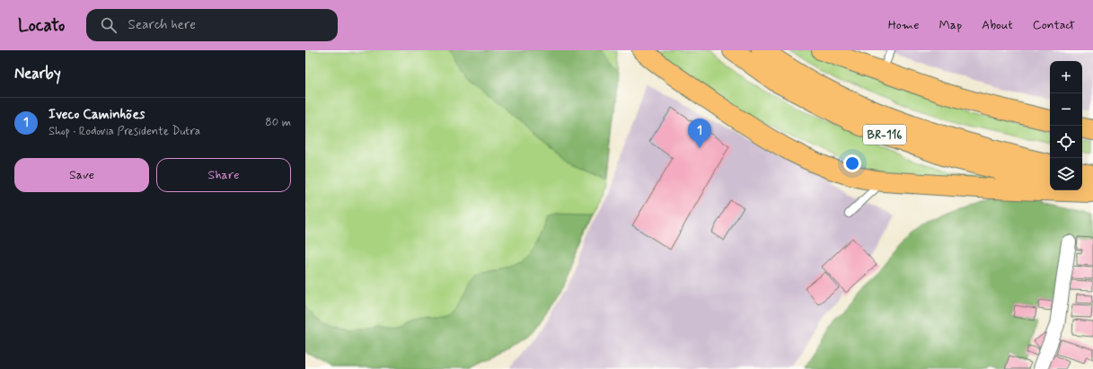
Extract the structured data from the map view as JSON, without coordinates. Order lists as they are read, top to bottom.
{
  "streets": {
    "highway": ["BR-116"]
  },
  "page": {
    "header": "Locato",
    "search": "Search here",
    "nav": [
      "Home",
      "Map",
      "About",
      "Contact"
    ],
    "heading": "Nearby",
    "map_buttons": ["+", "−"],
    "list": [
      {
        "mark": "1",
        "name": "Iveco Caminhões",
        "note": "Shop · Rodovia Presidente Dutra",
        "value": "80 m"
      }
    ],
    "pins": "1",
    "buttons": ["Save", "Share"]
  }
}
